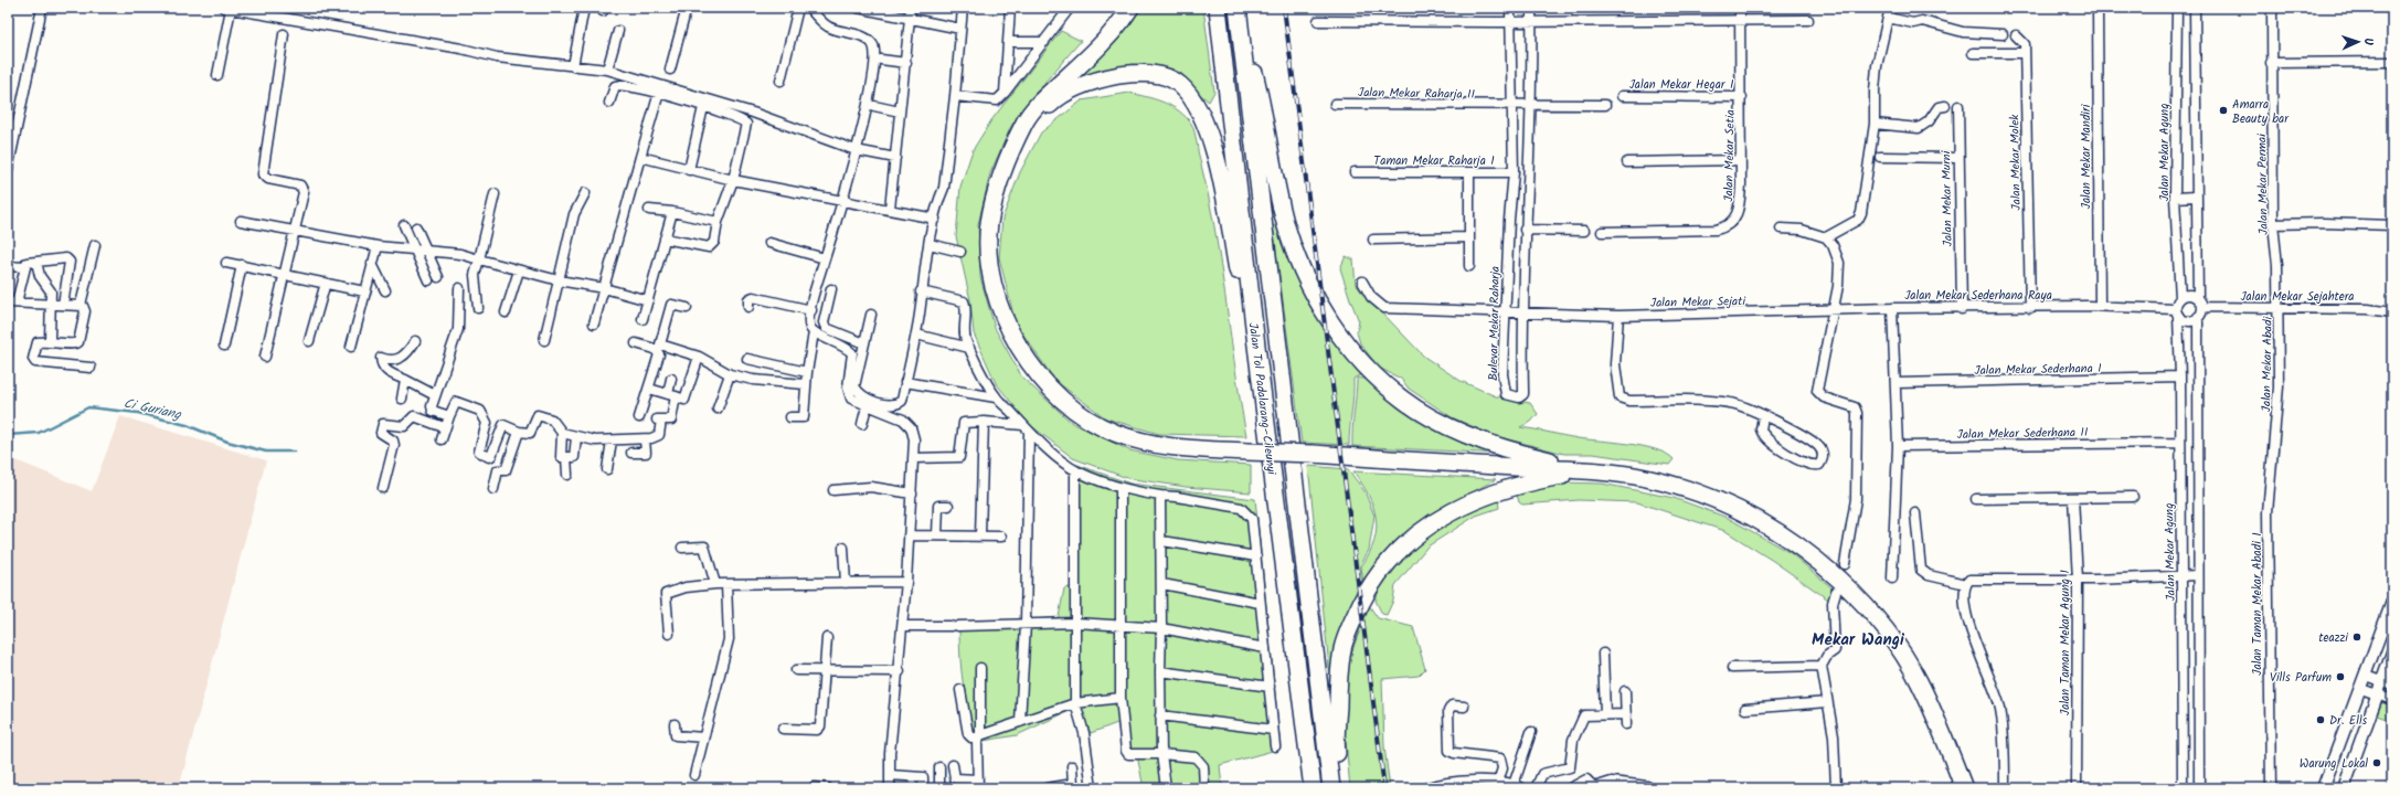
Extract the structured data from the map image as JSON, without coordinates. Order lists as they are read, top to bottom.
{
  "streets": {
    "highway": ["Jalan Tol Padalarang–Cileunyi"],
    "street": [
      "Jalan Mekar Hegar I",
      "Jalan Mekar Raharja II",
      "Jalan Mekar Agung",
      "Jalan Mekar Setia",
      "Jalan Mekar Mandiri",
      "Taman Mekar Raharja I",
      "Jalan Mekar Molek",
      "Jalan Mekar Permai",
      "Jalan Mekar Murni",
      "Jalan Mekar Sederhana Raya",
      "Jalan Mekar Sejahtera",
      "Jalan Mekar Sejati",
      "Bulevar Mekar Raharja",
      "Jalan Mekar Abadi",
      "Jalan Mekar Sederhana I",
      "Jalan Mekar Sederhana II",
      "Jalan Taman Mekar Abadi 1",
      "Jalan Taman Mekar Agung I"
    ]
  },
  "crossings": [
    ["Jalan Mekar Hegar I", "Jalan Mekar Setia"],
    ["Jalan Mekar Raharja II", "Bulevar Mekar Raharja"],
    ["Jalan Mekar Agung", "Jalan Mekar Sederhana Raya"],
    ["Jalan Mekar Agung", "Jalan Mekar Sejahtera"],
    ["Jalan Mekar Agung", "Jalan Mekar Sederhana I"],
    ["Jalan Mekar Agung", "Jalan Mekar Sederhana II"],
    ["Jalan Mekar Mandiri", "Jalan Mekar Sederhana Raya"],
    ["Taman Mekar Raharja I", "Bulevar Mekar Raharja"],
    ["Jalan Mekar Molek", "Jalan Mekar Sederhana Raya"],
    ["Jalan Mekar Permai", "Jalan Mekar Sejahtera"],
    ["Jalan Mekar Permai", "Jalan Mekar Abadi"],
    ["Jalan Mekar Murni", "Jalan Mekar Sederhana Raya"],
    ["Jalan Mekar Sederhana Raya", "Jalan Mekar Sejahtera"],
    ["Jalan Mekar Sederhana Raya", "Jalan Mekar Sejati"],
    ["Jalan Mekar Sederhana Raya", "Jalan Mekar Sederhana I"],
    ["Jalan Mekar Sederhana Raya", "Jalan Mekar Sederhana II"],
    ["Jalan Mekar Sejahtera", "Jalan Mekar Abadi"],
    ["Jalan Mekar Sejati", "Bulevar Mekar Raharja"],
    ["Jalan Mekar Abadi", "Jalan Taman Mekar Abadi 1"]
  ],
  "districts": ["Mekar Wangi"],
  "water": ["Ci Guriang"],
  "places": [
    "Amarra Beauty bar",
    "teazzi",
    "Vills Parfum",
    "Dr. Ells",
    "Warung Lokal"
  ],
  "north": "right"
}
